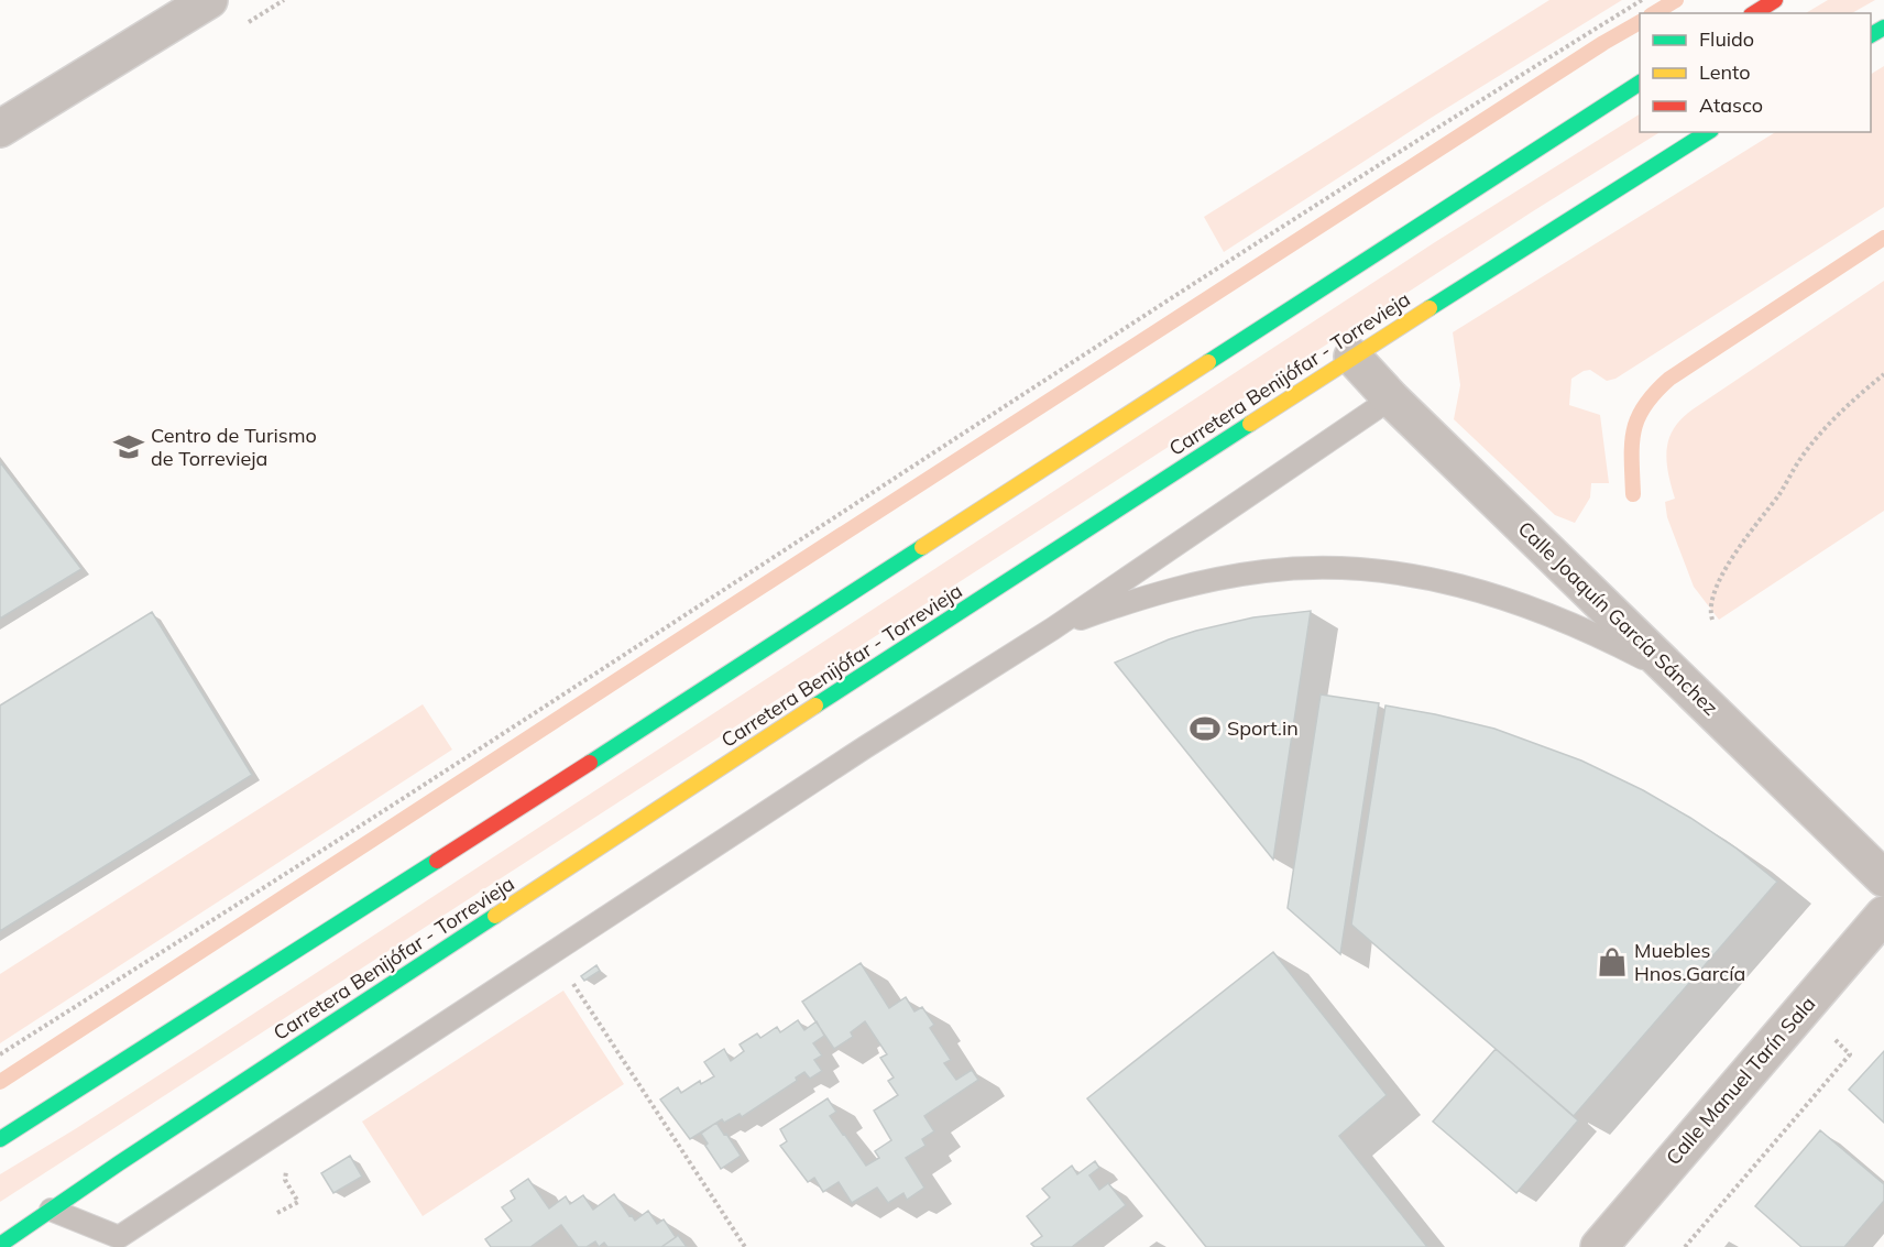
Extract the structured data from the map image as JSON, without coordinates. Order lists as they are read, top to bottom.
{
  "streets": {
    "main road": ["Carretera Benijófar - Torrevieja"],
    "street": ["Calle Joaquín García Sánchez", "Calle Manuel Tarín Sala"]
  },
  "crossings": [
    ["Carretera Benijófar - Torrevieja", "Calle Joaquín García Sánchez"]
  ],
  "places": {
    "school or university": ["Centro de Turismo de Torrevieja"],
    "sports": ["Sport.in"],
    "shop": ["Muebles Hnos.García"]
  },
  "legend": ["Fluido", "Lento", "Atasco"]
}
